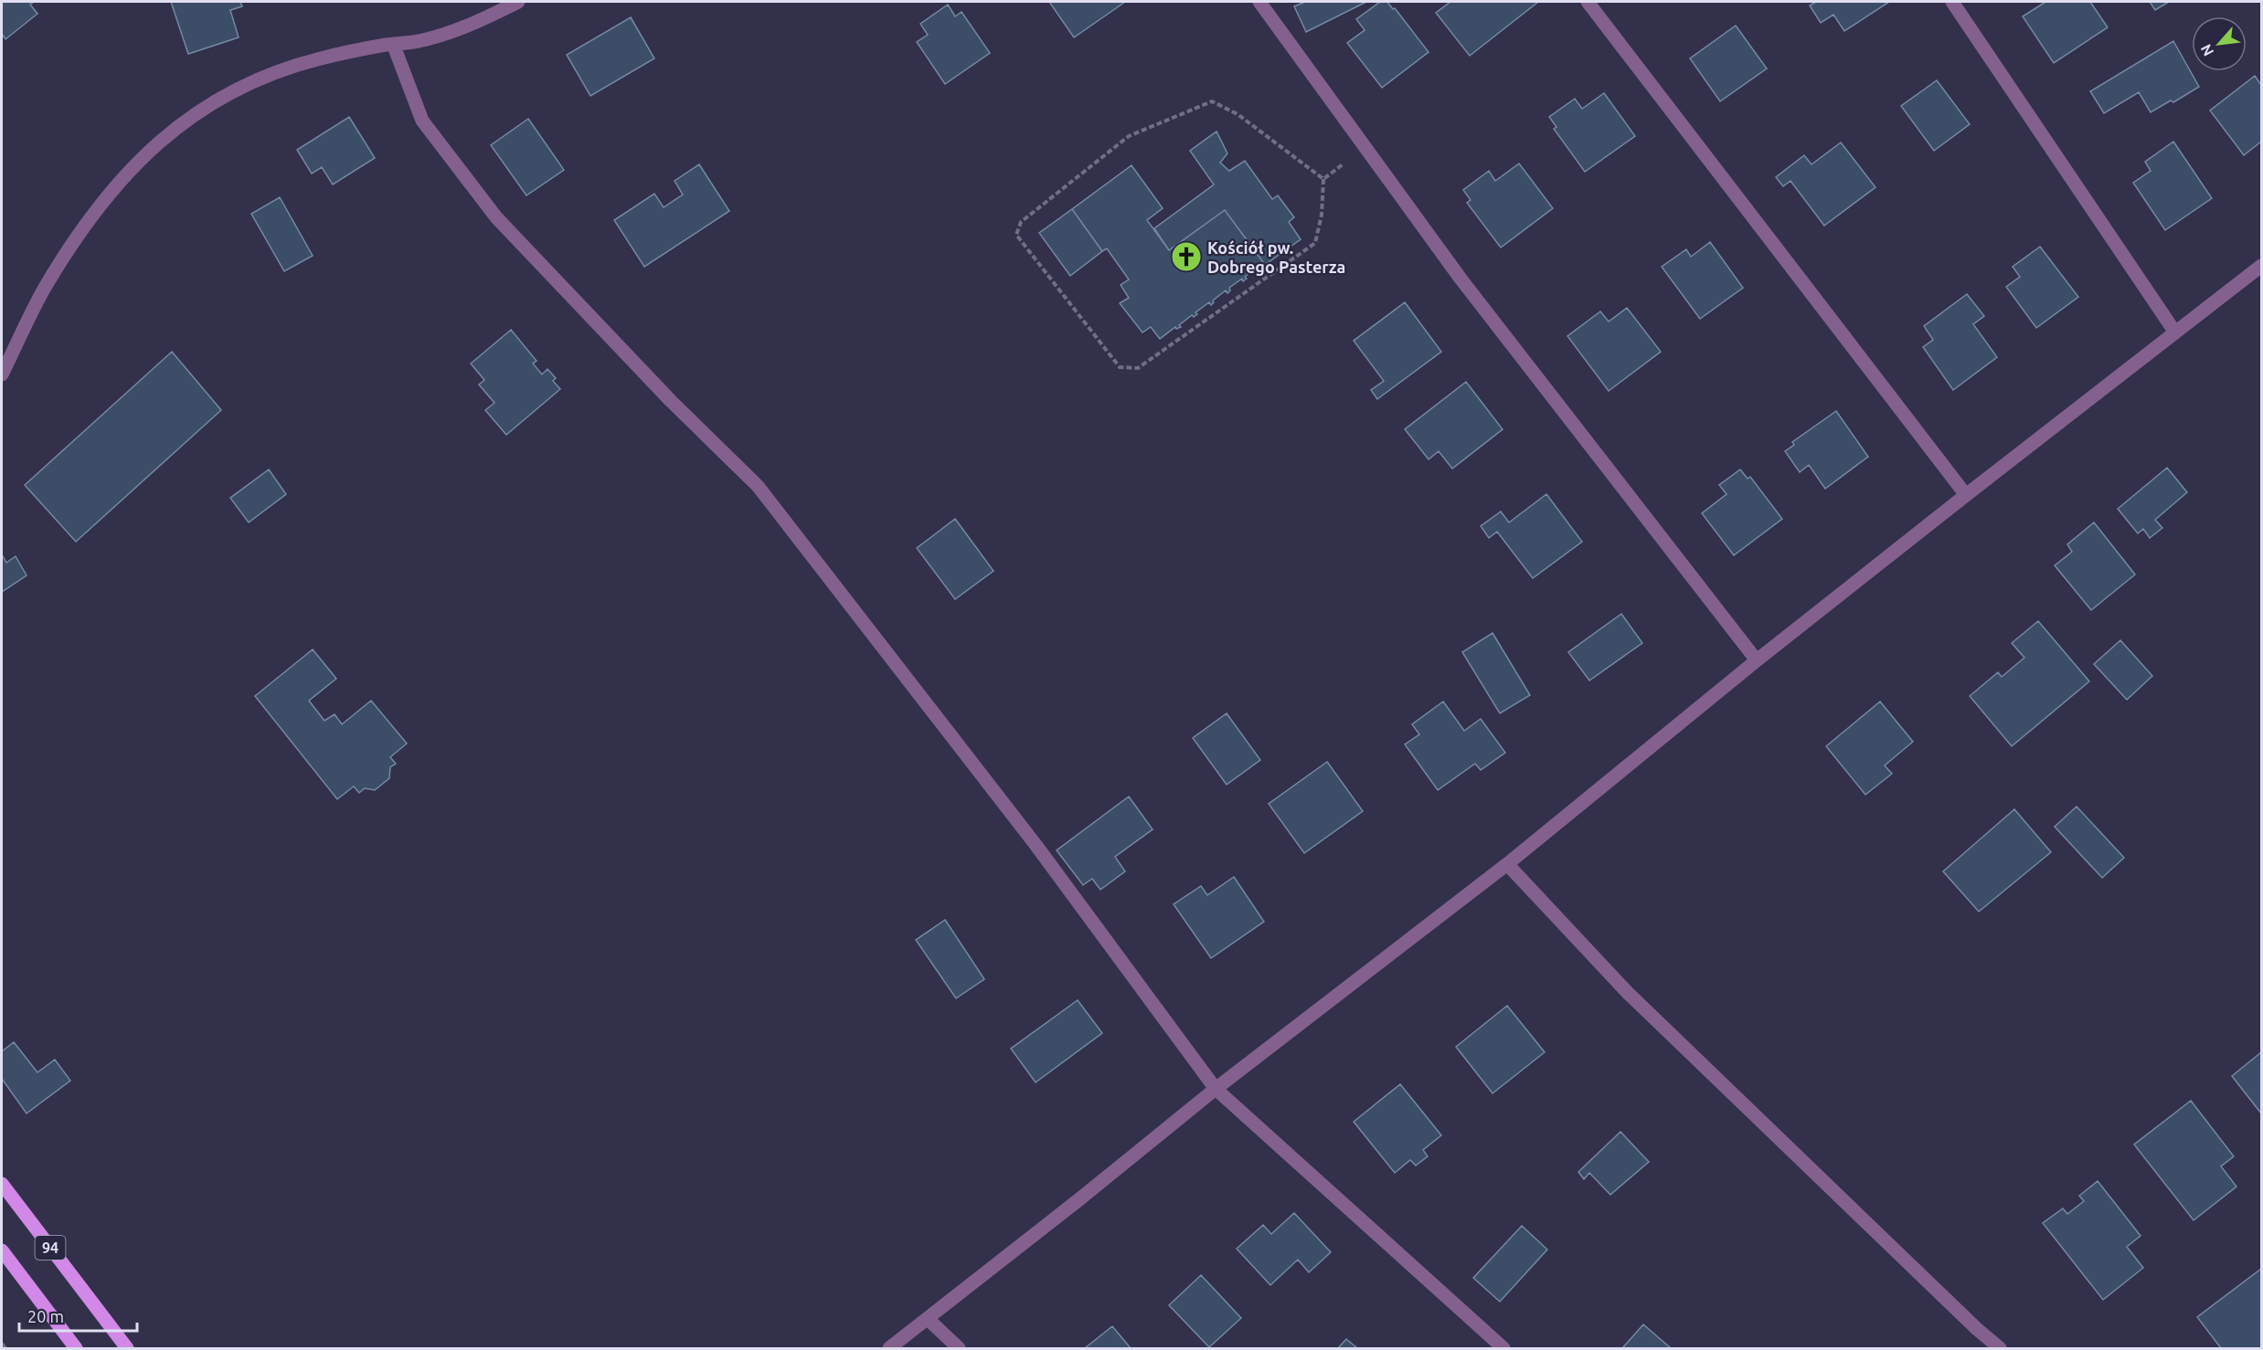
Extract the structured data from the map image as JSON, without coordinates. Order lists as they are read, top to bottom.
{
  "streets": {
    "main road": ["94"]
  },
  "places": {
    "church": ["Kościół pw. Dobrego Pasterza"]
  },
  "scale_bar": "20 m",
  "north": "bottom left"
}
